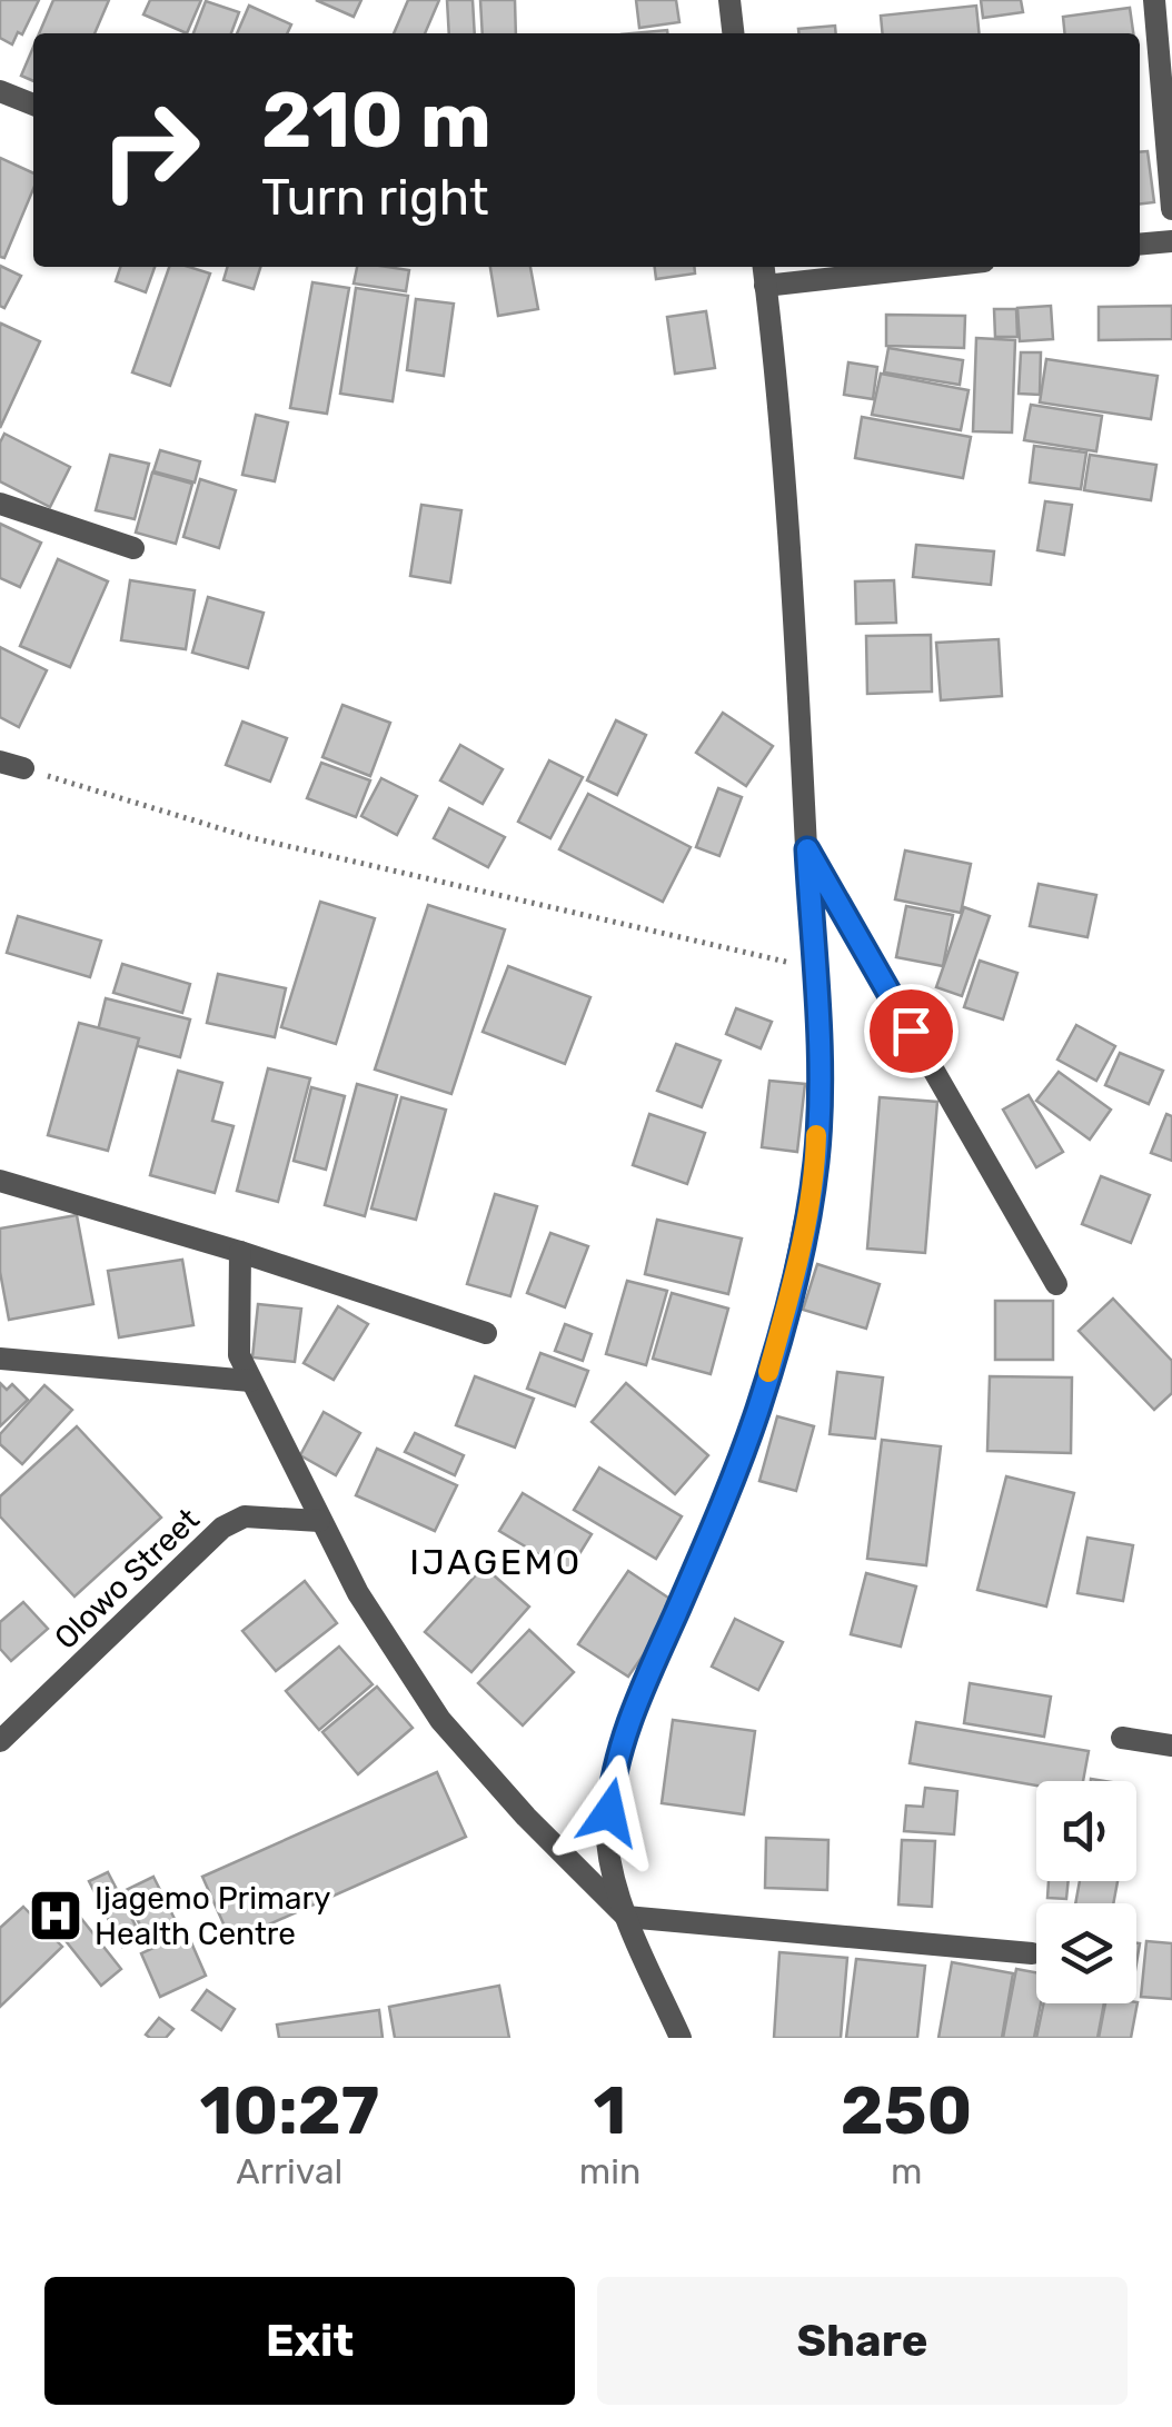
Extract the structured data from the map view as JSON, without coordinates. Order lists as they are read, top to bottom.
{
  "streets": {
    "street": ["Olowo Street"]
  },
  "districts": ["IJAGEMO"],
  "places": {
    "hospital": ["Ijagemo Primary Health Centre"]
  },
  "page": {
    "turn": ["210 m", "Turn right"],
    "eta": [
      "10:27",
      "Arrival",
      "1",
      "min",
      "250",
      "m"
    ],
    "buttons": ["Exit", "Share"]
  }
}
